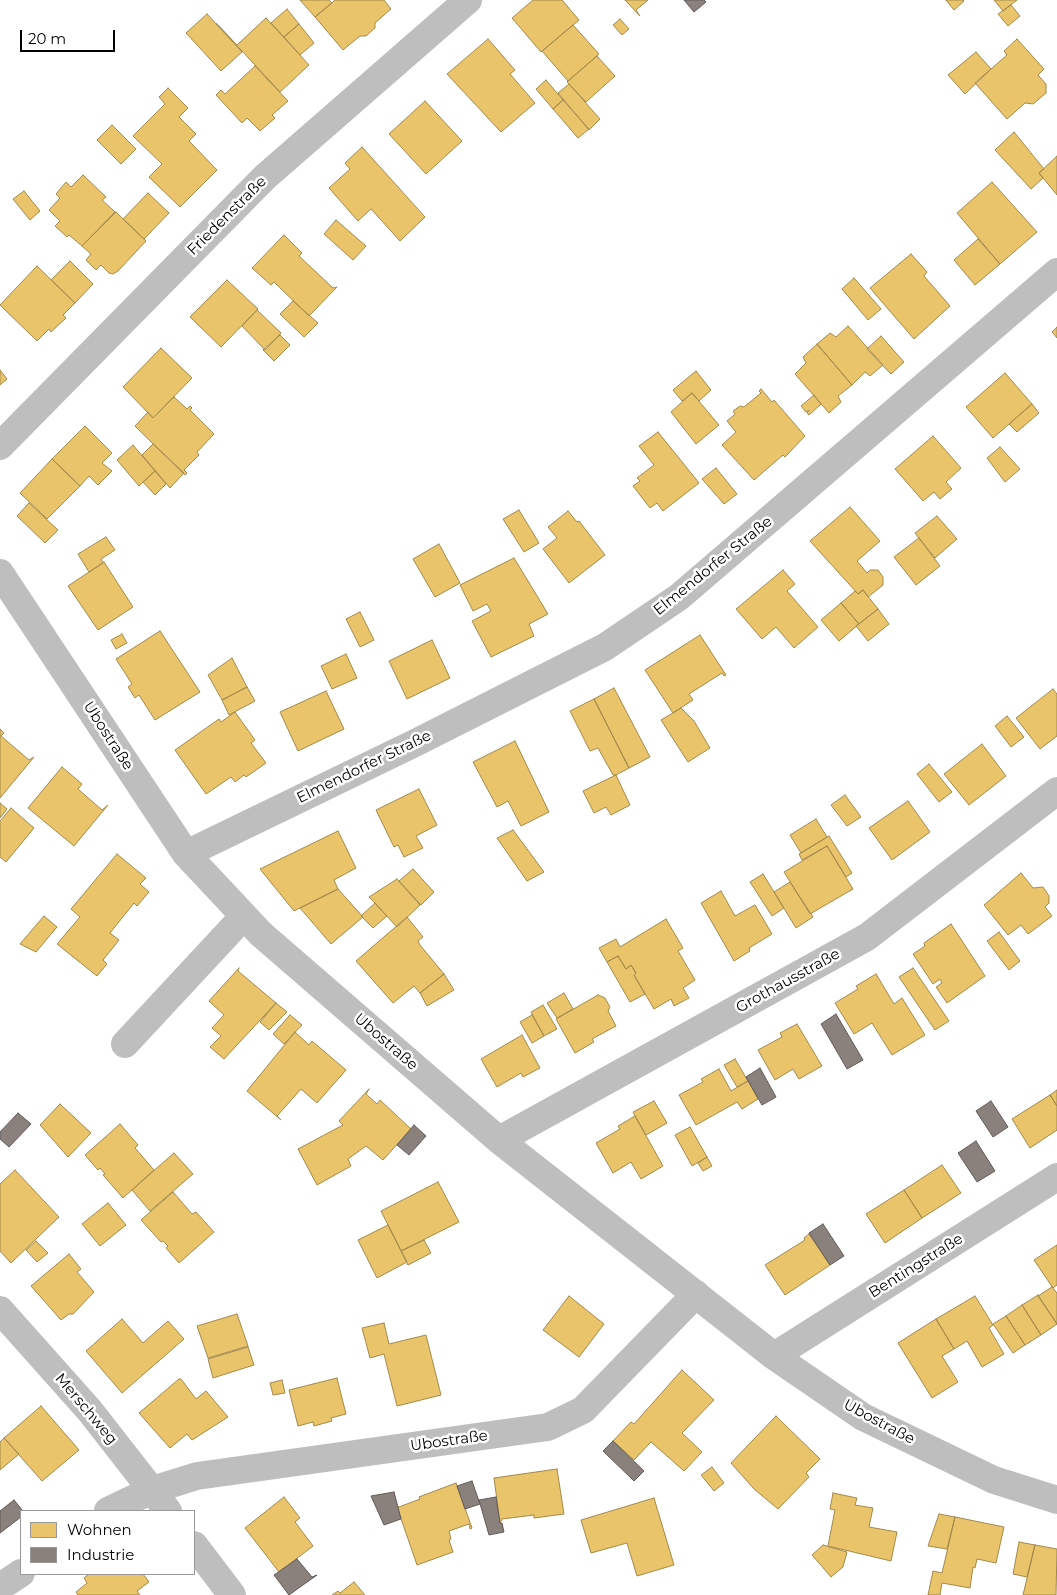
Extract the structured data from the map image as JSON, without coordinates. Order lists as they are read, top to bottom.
{
  "streets": {
    "street": [
      "Friedenstraße",
      "Elmendorfer Straße",
      "Ubostraße",
      "Grothausstraße",
      "Bentingstraße",
      "Merschweg"
    ]
  },
  "crossings": [
    ["Elmendorfer Straße", "Ubostraße"],
    ["Ubostraße", "Grothausstraße"],
    ["Ubostraße", "Bentingstraße"],
    ["Ubostraße", "Merschweg"]
  ],
  "legend": ["Wohnen", "Industrie"],
  "scale_bar": "20 m"
}
